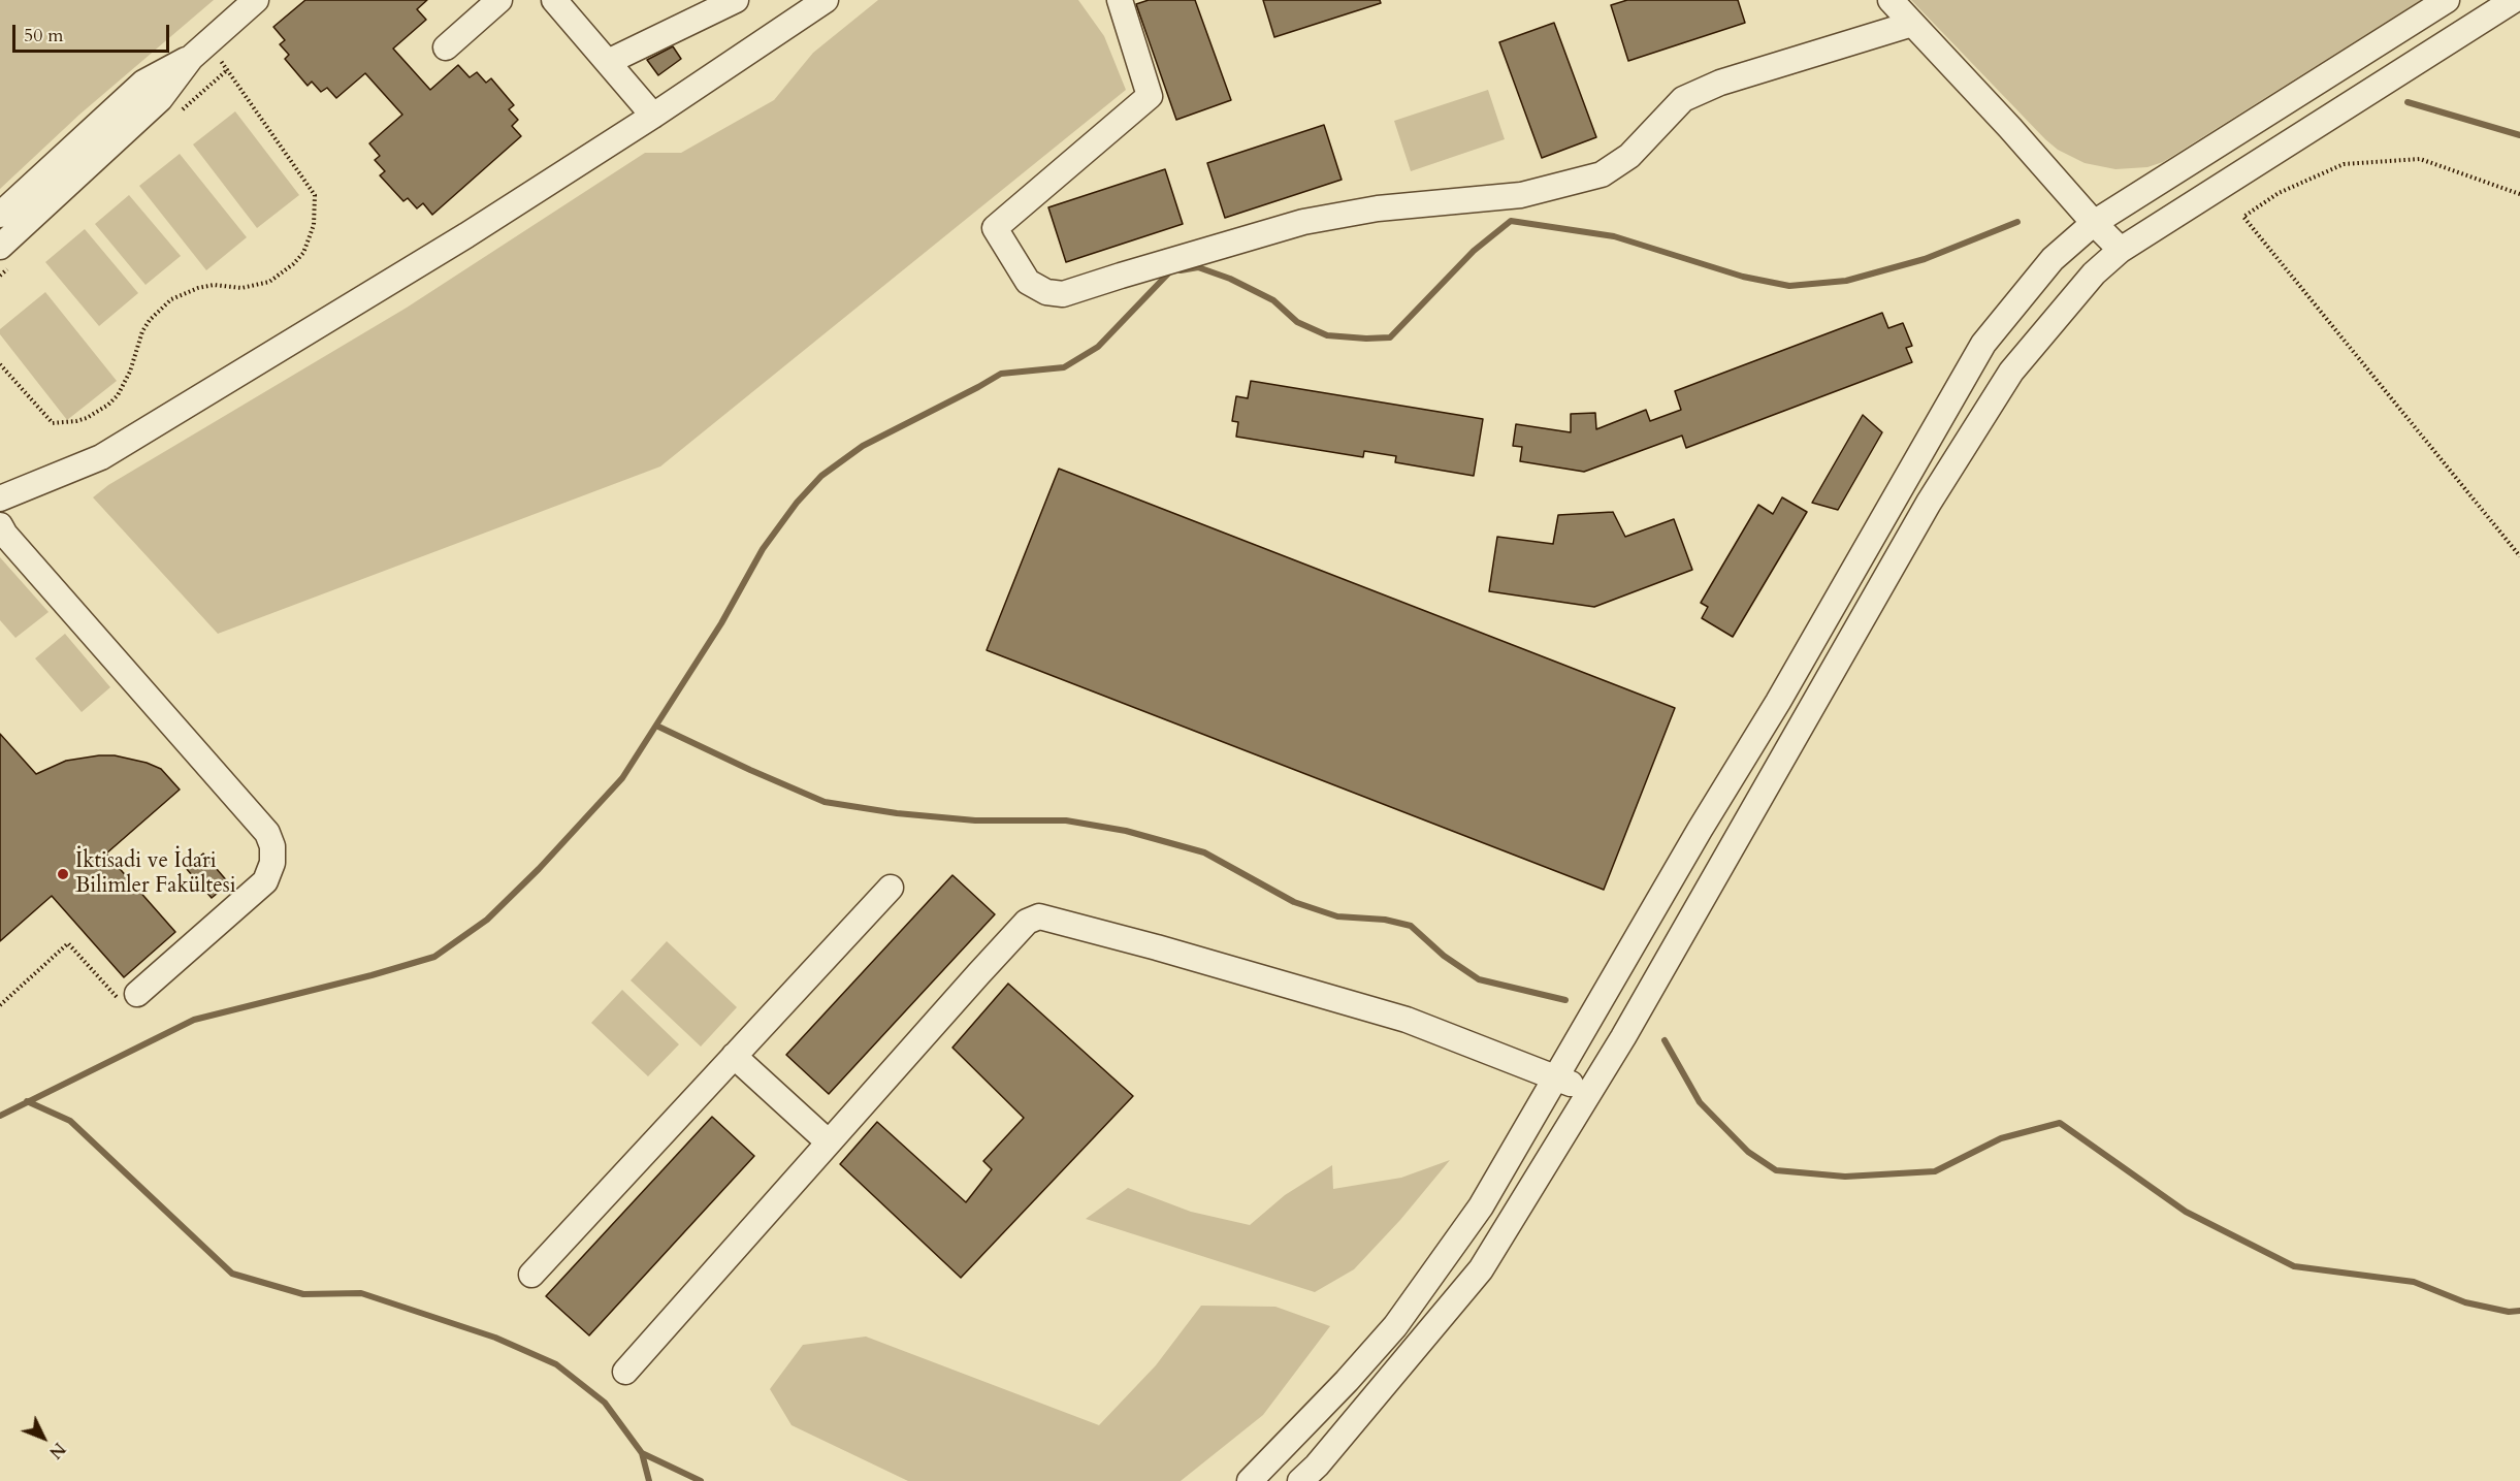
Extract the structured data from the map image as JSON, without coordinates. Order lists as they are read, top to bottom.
{
  "places": ["İktisadi ve İdari Bilimler Fakültesi"],
  "scale_bar": "50 m",
  "north": "bottom right"
}
